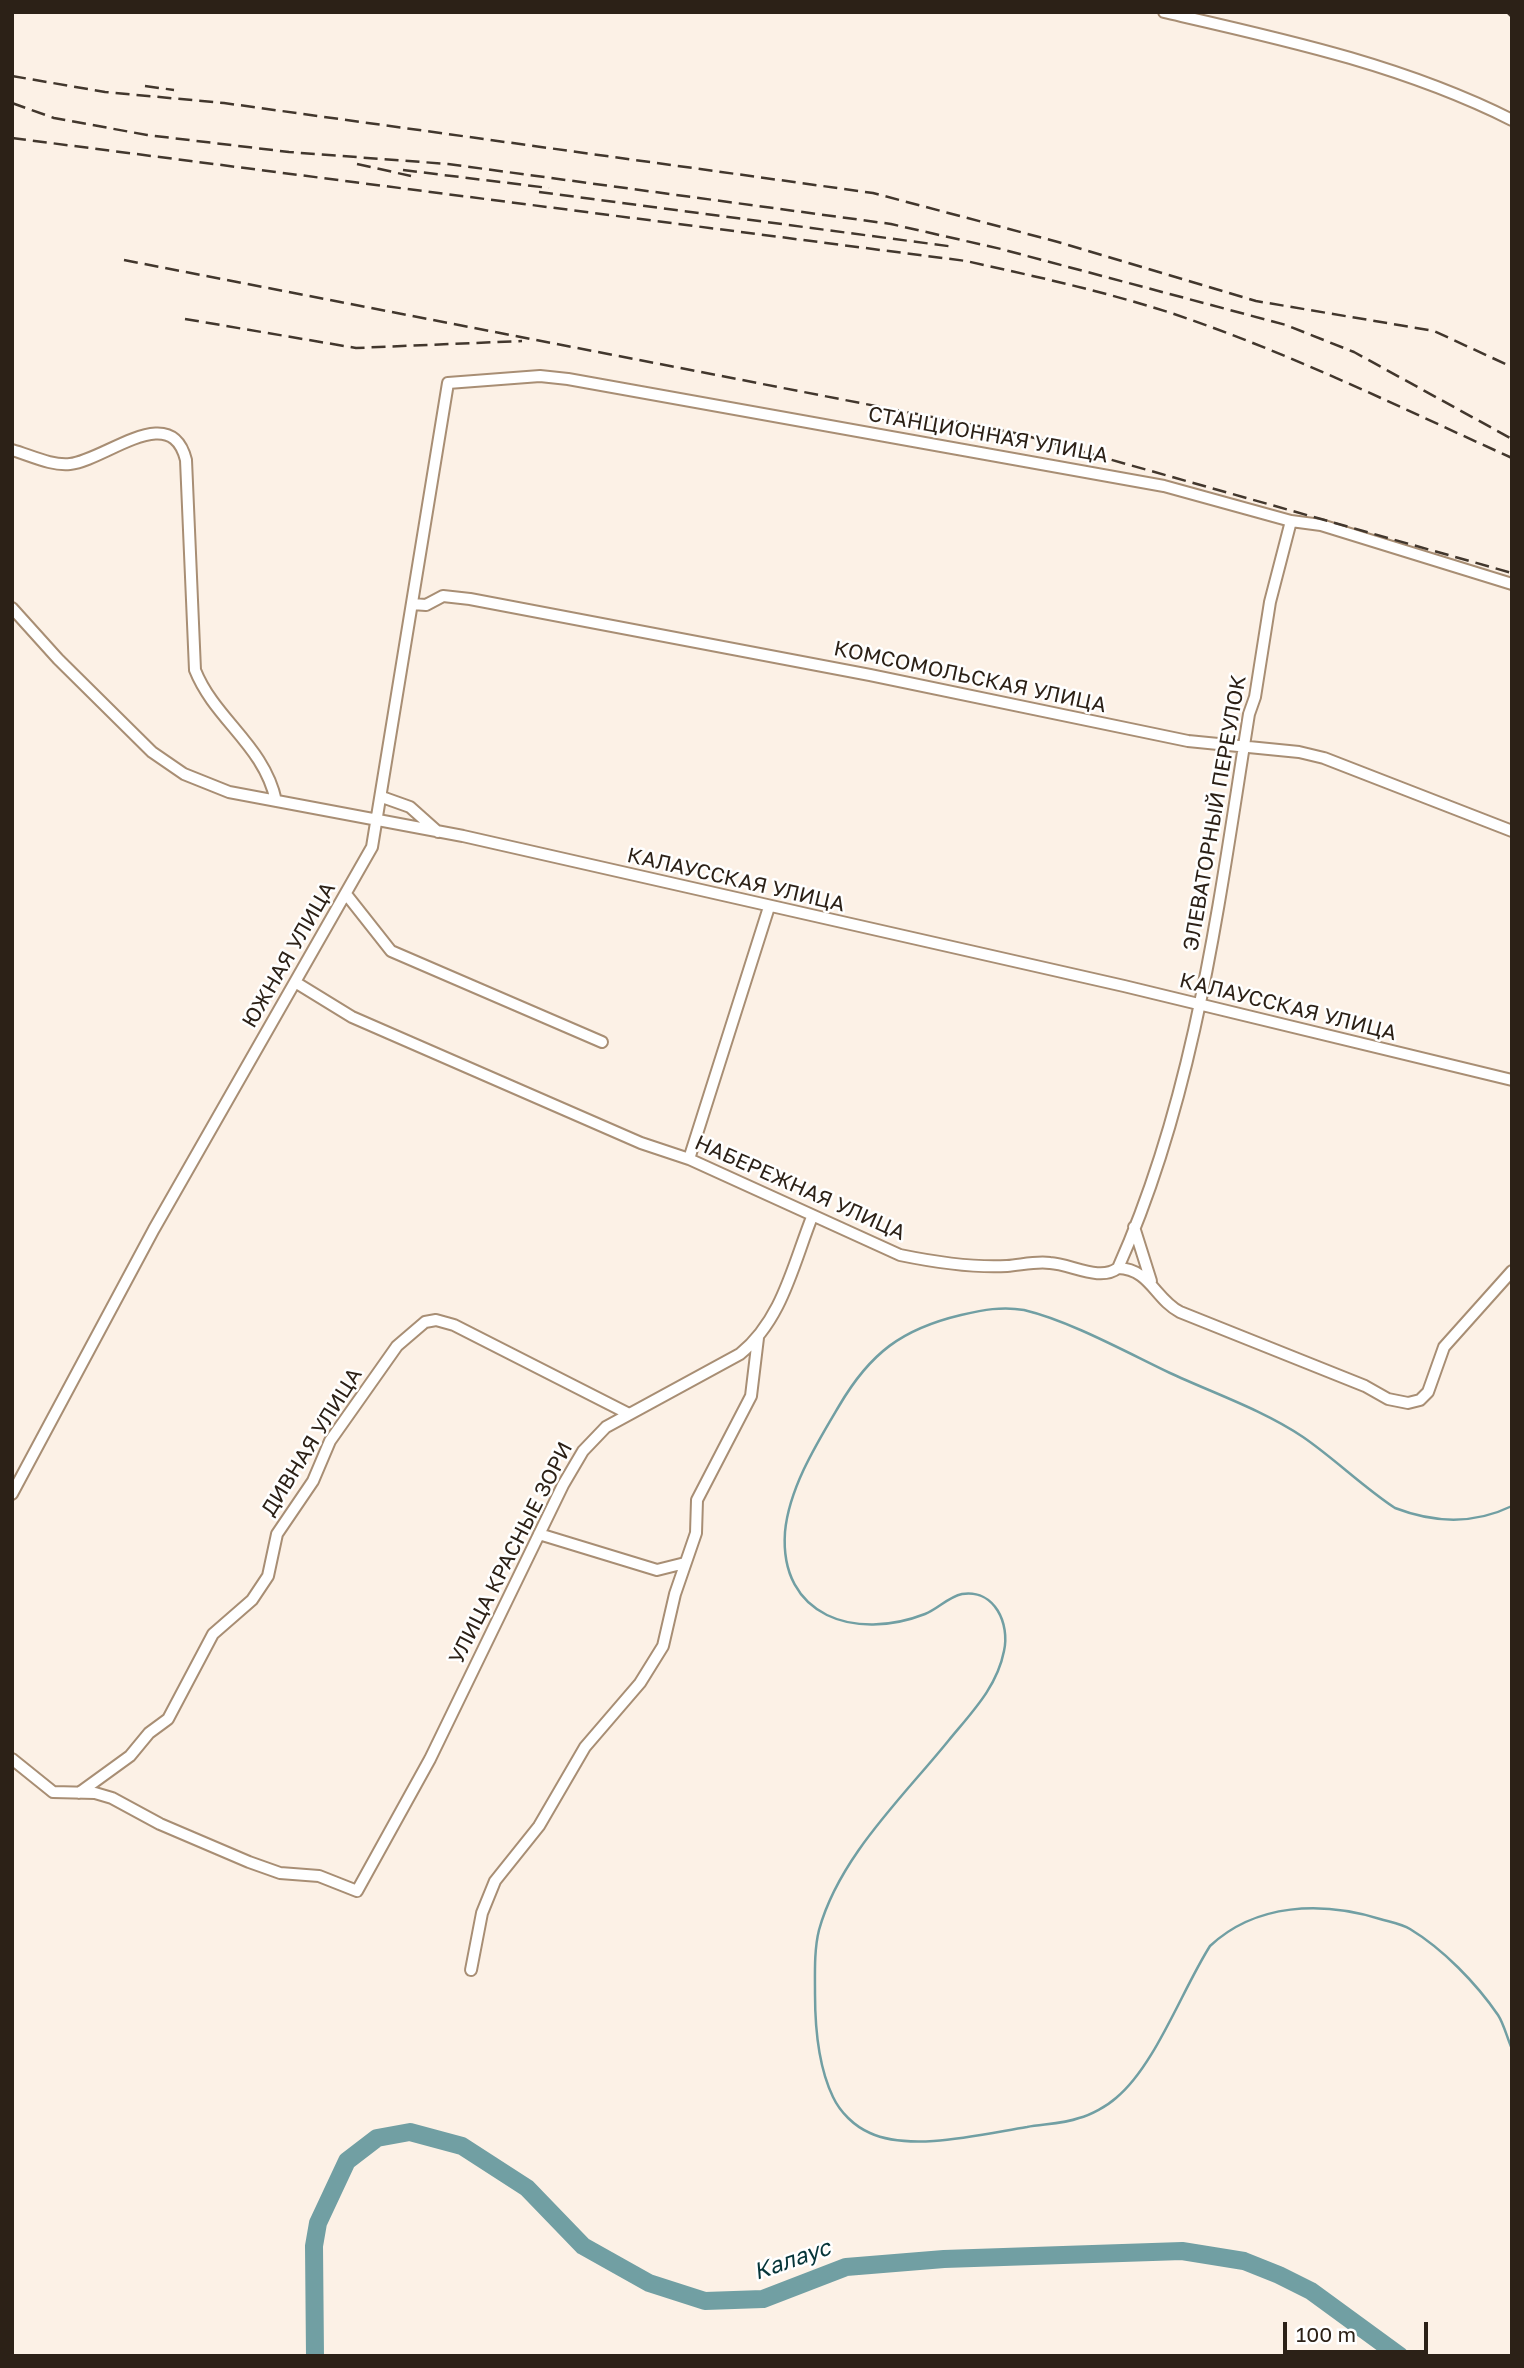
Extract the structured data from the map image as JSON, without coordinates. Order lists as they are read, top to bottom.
{
  "streets": {
    "street": [
      "СТАНЦИОННАЯ УЛИЦА",
      "КОМСОМОЛЬСКАЯ УЛИЦА",
      "ЭЛЕВАТОРНЫЙ ПЕРЕУЛОК",
      "КАЛАУССКАЯ УЛИЦА",
      "ЮЖНАЯ УЛИЦА",
      "НАБЕРЕЖНАЯ УЛИЦА",
      "ДИВНАЯ УЛИЦА",
      "УЛИЦА КРАСНЫЕ ЗОРИ"
    ]
  },
  "crossings": [
    ["СТАНЦИОННАЯ УЛИЦА", "ЭЛЕВАТОРНЫЙ ПЕРЕУЛОК"],
    ["СТАНЦИОННАЯ УЛИЦА", "ЮЖНАЯ УЛИЦА"],
    ["КОМСОМОЛЬСКАЯ УЛИЦА", "ЭЛЕВАТОРНЫЙ ПЕРЕУЛОК"],
    ["КОМСОМОЛЬСКАЯ УЛИЦА", "ЮЖНАЯ УЛИЦА"],
    ["ЭЛЕВАТОРНЫЙ ПЕРЕУЛОК", "КАЛАУССКАЯ УЛИЦА"],
    ["ЭЛЕВАТОРНЫЙ ПЕРЕУЛОК", "НАБЕРЕЖНАЯ УЛИЦА"],
    ["КАЛАУССКАЯ УЛИЦА", "ЮЖНАЯ УЛИЦА"],
    ["ЮЖНАЯ УЛИЦА", "НАБЕРЕЖНАЯ УЛИЦА"],
    ["НАБЕРЕЖНАЯ УЛИЦА", "УЛИЦА КРАСНЫЕ ЗОРИ"],
    ["ДИВНАЯ УЛИЦА", "УЛИЦА КРАСНЫЕ ЗОРИ"]
  ],
  "water": ["Калаус"],
  "scale_bar": "100 m"
}
